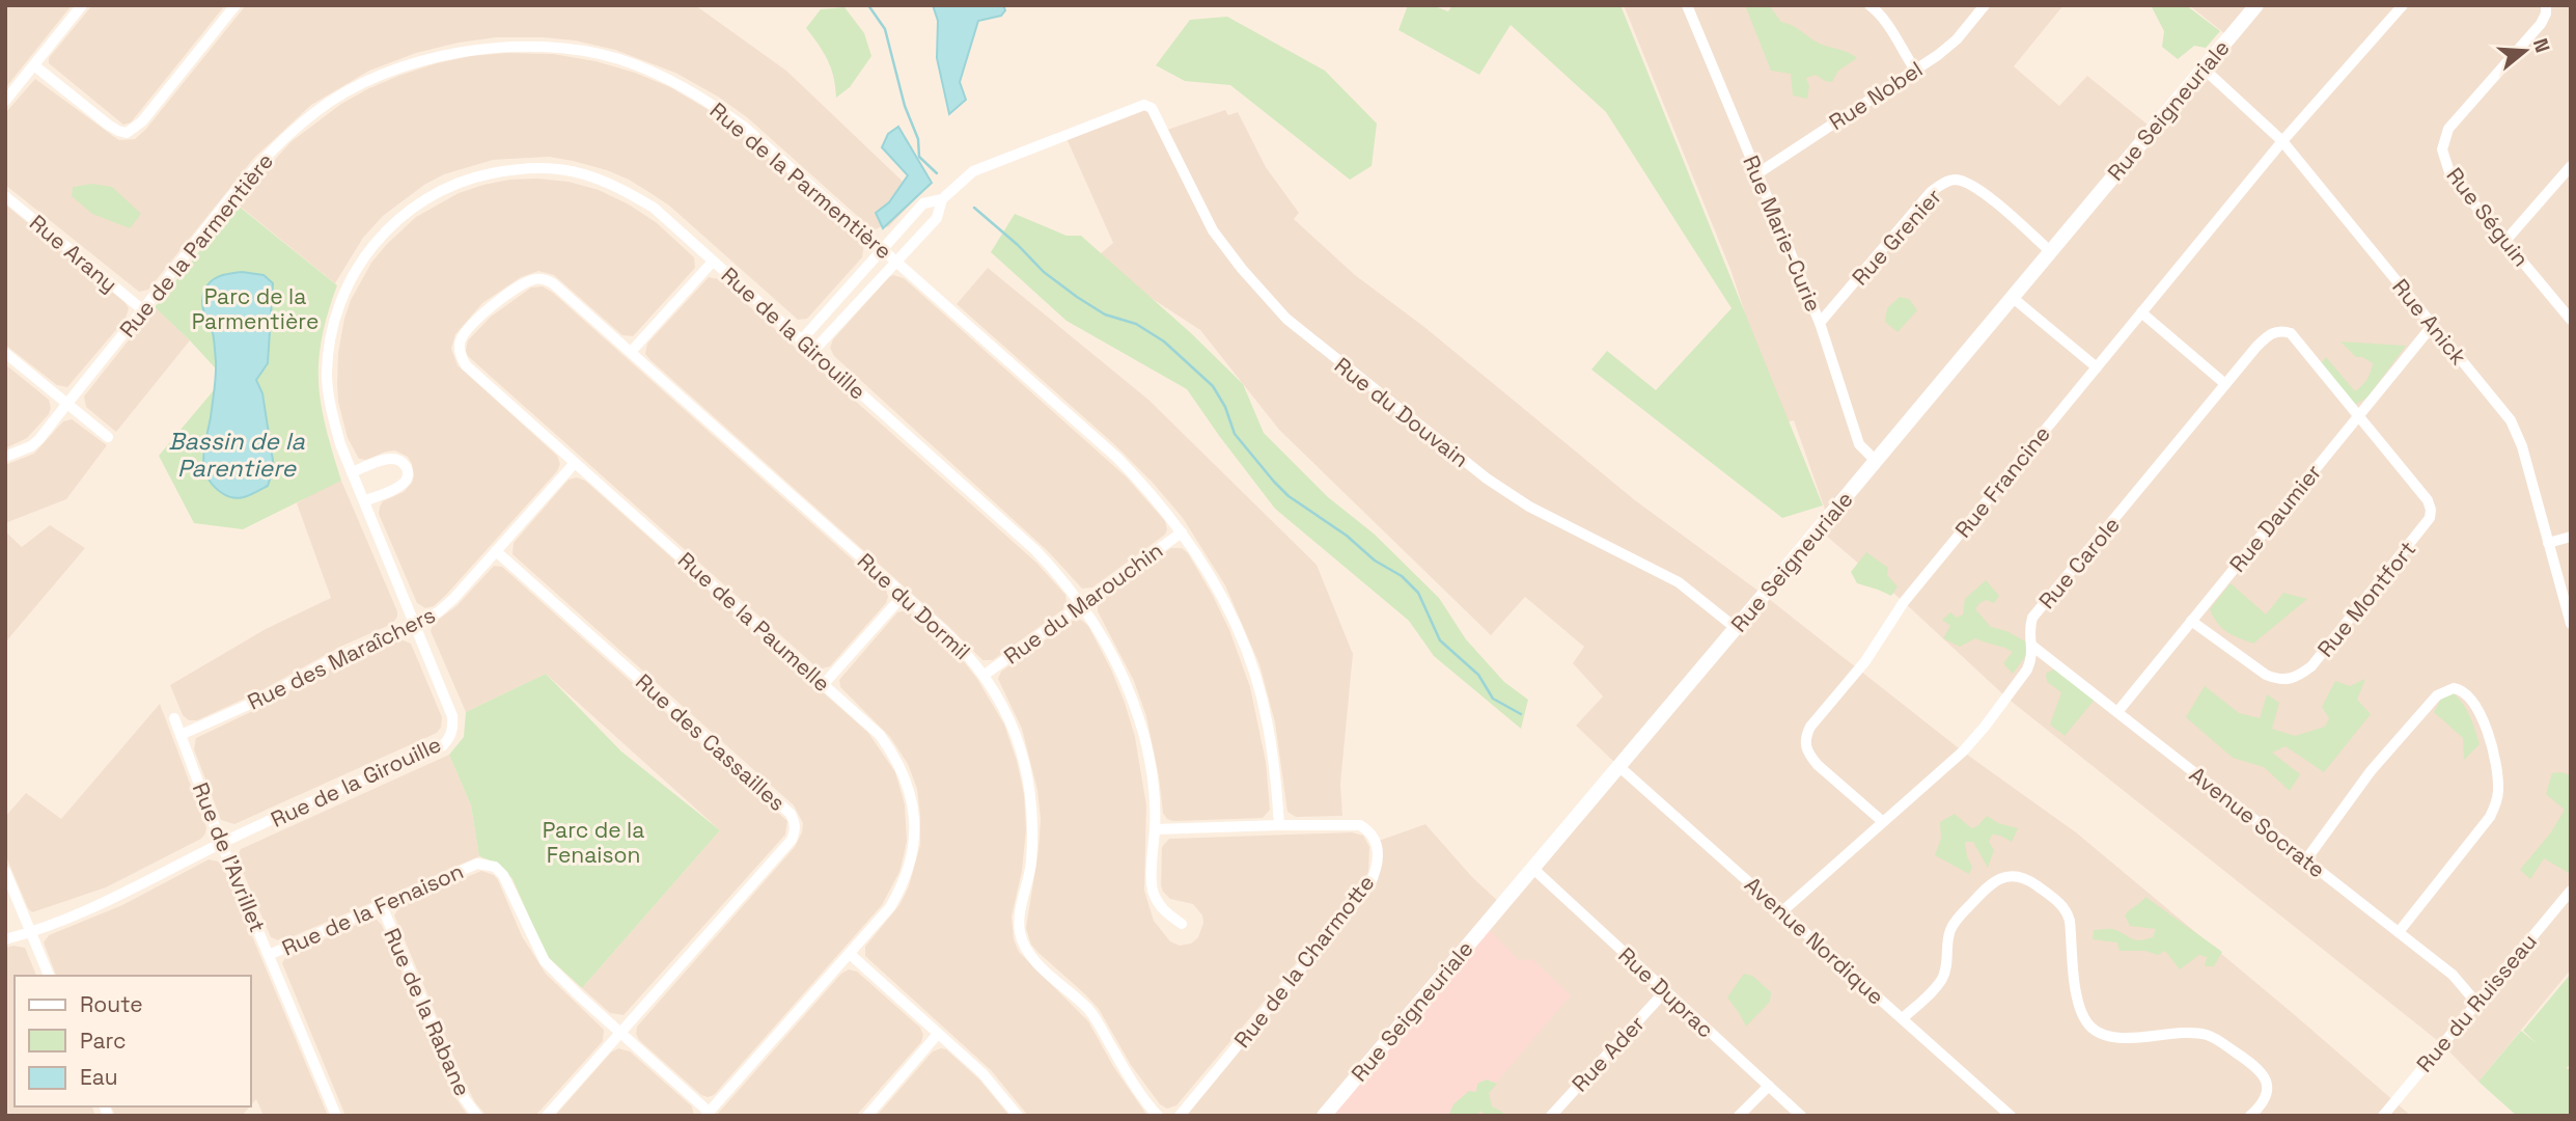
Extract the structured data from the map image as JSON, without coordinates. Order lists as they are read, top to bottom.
{
  "streets": {
    "street": [
      "Rue Nobel",
      "Rue Seigneuriale",
      "Rue de la Parmentière",
      "Rue Séguin",
      "Rue Marie-Curie",
      "Rue Grenier",
      "Rue Arany",
      "Rue Anick",
      "Rue de la Girouille",
      "Rue du Douvain",
      "Rue Francine",
      "Rue Daumier",
      "Rue Carole",
      "Rue Montfort",
      "Rue du Marouchin",
      "Rue du Dormil",
      "Rue de la Paumelle",
      "Rue des Maraîchers",
      "Rue des Cassailles",
      "Avenue Socrate",
      "Rue de l'Avrillet",
      "Rue de la Fenaison",
      "Avenue Nordique",
      "Rue de la Charmotte",
      "Rue Duprac",
      "Rue du Ruisseau",
      "Rue de la Rabane",
      "Rue Ader"
    ]
  },
  "crossings": [
    ["Rue Nobel", "Rue Marie-Curie"],
    ["Rue Seigneuriale", "Rue Marie-Curie"],
    ["Rue Seigneuriale", "Rue Grenier"],
    ["Rue Seigneuriale", "Rue Anick"],
    ["Rue Seigneuriale", "Rue du Douvain"],
    ["Rue Seigneuriale", "Avenue Nordique"],
    ["Rue Seigneuriale", "Rue Duprac"],
    ["Rue de la Parmentière", "Rue Arany"],
    ["Rue de la Parmentière", "Rue du Marouchin"],
    ["Rue de la Parmentière", "Rue de la Charmotte"],
    ["Rue Marie-Curie", "Rue Grenier"],
    ["Rue Anick", "Rue Francine"],
    ["Rue Anick", "Rue Daumier"],
    ["Rue de la Girouille", "Rue du Marouchin"],
    ["Rue de la Girouille", "Rue des Maraîchers"],
    ["Rue de la Girouille", "Rue de l'Avrillet"],
    ["Rue de la Girouille", "Rue de la Charmotte"],
    ["Rue Francine", "Rue Carole"],
    ["Rue Daumier", "Rue Carole"],
    ["Rue Daumier", "Rue Montfort"],
    ["Rue Daumier", "Avenue Socrate"],
    ["Rue Carole", "Rue Montfort"],
    ["Rue Carole", "Avenue Socrate"],
    ["Rue Carole", "Avenue Nordique"],
    ["Rue du Marouchin", "Rue du Dormil"],
    ["Rue du Dormil", "Rue de la Paumelle"],
    ["Rue de la Paumelle", "Rue des Maraîchers"],
    ["Rue de la Paumelle", "Rue de la Fenaison"],
    ["Rue des Maraîchers", "Rue des Cassailles"],
    ["Rue des Maraîchers", "Rue de l'Avrillet"],
    ["Rue des Cassailles", "Rue de la Fenaison"],
    ["Avenue Socrate", "Rue du Ruisseau"],
    ["Rue de l'Avrillet", "Rue de la Fenaison"],
    ["Rue de la Fenaison", "Rue de la Rabane"],
    ["Rue Duprac", "Rue Ader"]
  ],
  "water": ["Bassin de la Parentiere"],
  "parks": ["Parc de la Parmentière", "Parc de la Fenaison"],
  "legend": ["Route", "Parc", "Eau"],
  "north": "right"
}
